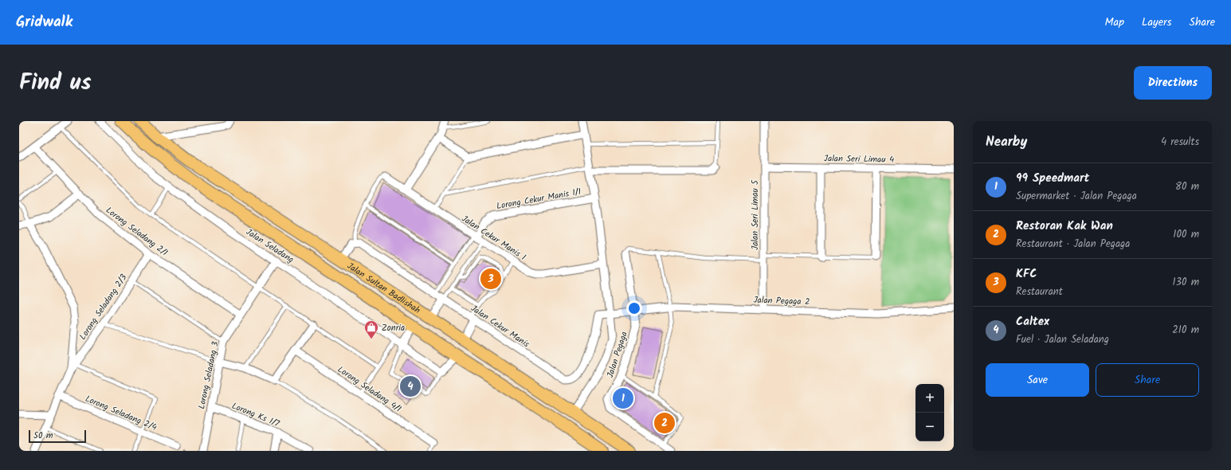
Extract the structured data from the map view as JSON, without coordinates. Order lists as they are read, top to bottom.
{
  "streets": {
    "main road": ["Jalan Sultan Badlishah"],
    "street": [
      "Jalan Seri Limau 4",
      "Lorong Cekur Manis 1/1",
      "Jalan Seri Limau 5",
      "Lorong Seladang 2/1",
      "Jalan Cekur Manis 1",
      "Jalan Seladang",
      "Jalan Pegaga 2",
      "Lorong Seladang 2/3",
      "Jalan Cekur Manis",
      "Jalan Pegaga",
      "Lorong Seladang 3",
      "Lorong Seladang 4/1",
      "Lorong Seladang 2/4",
      "Lorong Ks 1/7"
    ]
  },
  "crossings": [
    ["Jalan Seri Limau 4", "Jalan Seri Limau 5"],
    ["Lorong Cekur Manis 1/1", "Jalan Cekur Manis 1"],
    ["Jalan Seri Limau 5", "Jalan Pegaga 2"],
    ["Lorong Seladang 2/1", "Lorong Seladang 2/3"],
    ["Lorong Seladang 2/1", "Lorong Seladang 3"],
    ["Jalan Seladang", "Lorong Seladang 3"],
    ["Jalan Pegaga 2", "Jalan Cekur Manis"],
    ["Jalan Pegaga 2", "Jalan Pegaga"],
    ["Lorong Seladang 3", "Lorong Ks 1/7"]
  ],
  "places": {
    "shop": ["Zonria"]
  },
  "scale_bar": "50 m",
  "page": {
    "header": "Gridwalk",
    "nav": ["Map", "Layers", "Share"],
    "title": "Find us",
    "buttons": [
      "Directions",
      ["Save", "Share"]
    ],
    "heading": ["Nearby", "4 results"],
    "list": [
      {
        "mark": "1",
        "name": "99 Speedmart",
        "note": "Supermarket · Jalan Pegaga",
        "value": "80 m"
      },
      {
        "mark": "2",
        "name": "Restoran Kak Wan",
        "note": "Restaurant · Jalan Pegaga",
        "value": "100 m"
      },
      {
        "mark": "3",
        "name": "KFC",
        "note": "Restaurant",
        "value": "130 m"
      },
      {
        "mark": "4",
        "name": "Caltex",
        "note": "Fuel · Jalan Seladang",
        "value": "210 m"
      }
    ],
    "pins": [
      "3",
      "4",
      "1",
      "2"
    ],
    "map_buttons": ["+", "−"],
    "scale": "50 m"
  }
}
